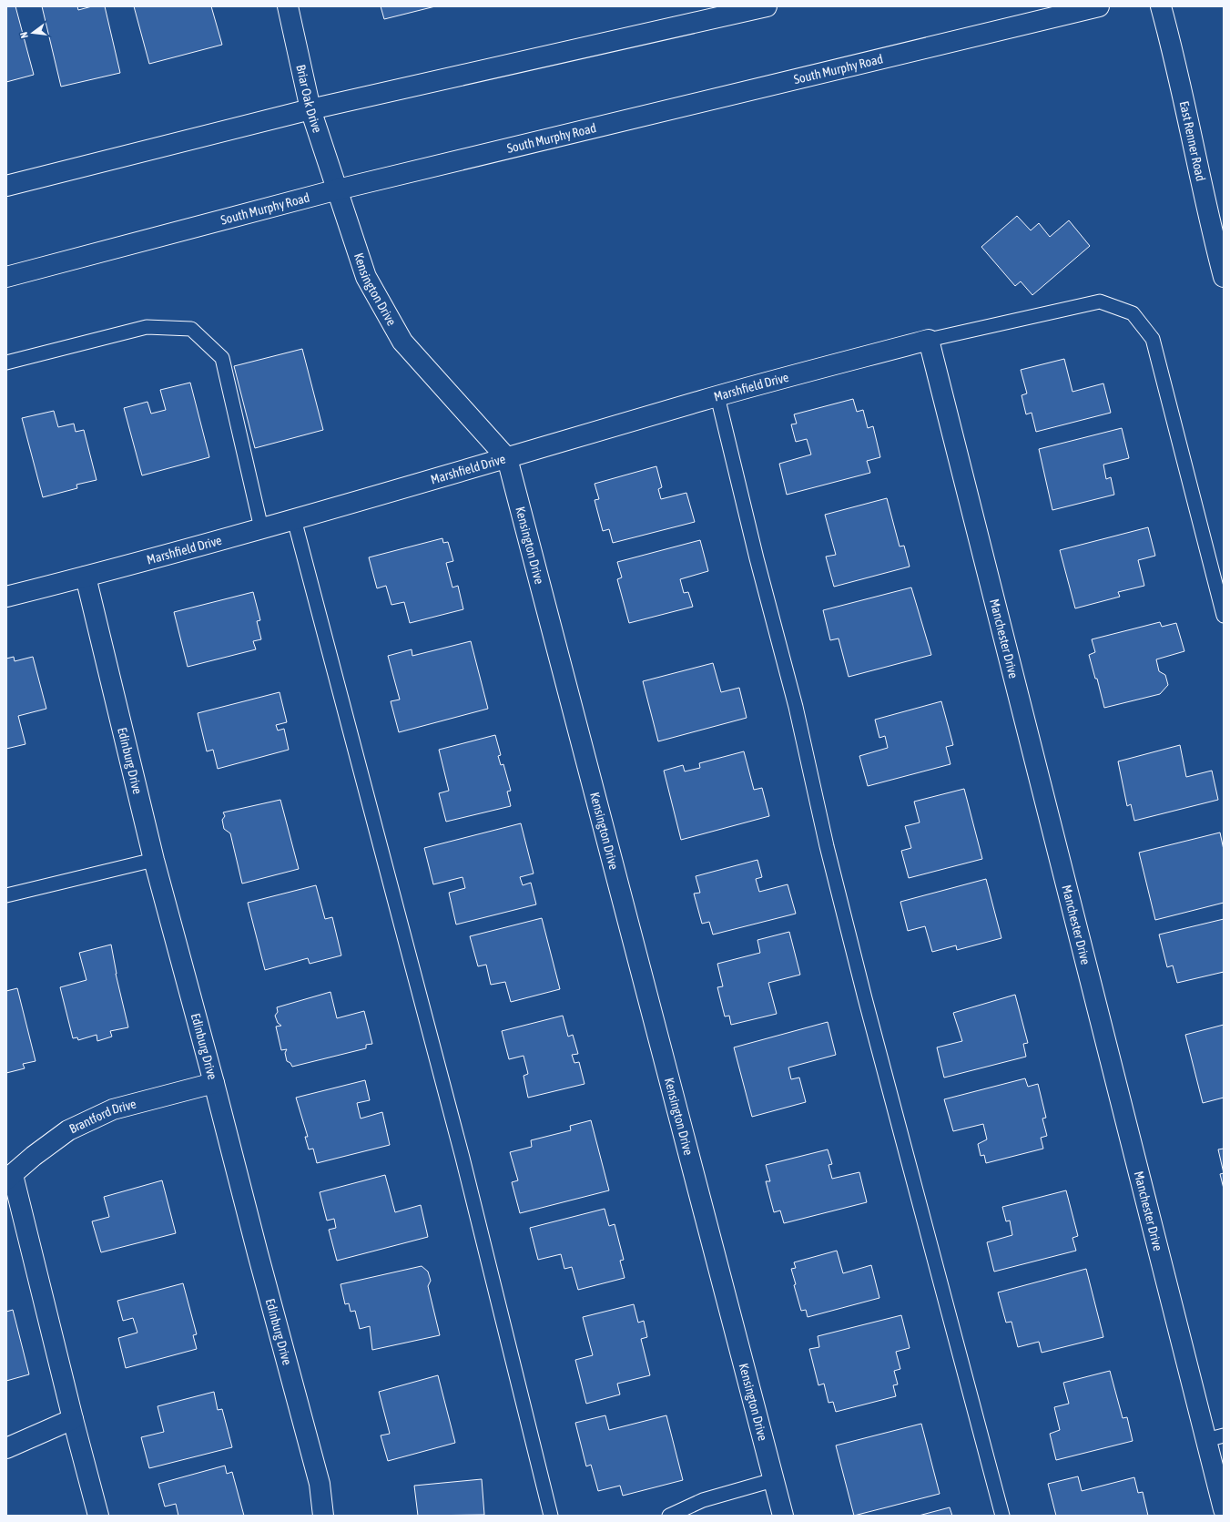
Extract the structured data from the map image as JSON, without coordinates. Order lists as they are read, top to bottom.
{
  "streets": {
    "street": [
      "South Murphy Road",
      "Briar Oak Drive",
      "East Renner Road",
      "Kensington Drive",
      "Marshfield Drive",
      "Manchester Drive",
      "Edinburg Drive",
      "Brantford Drive"
    ]
  },
  "crossings": [
    ["South Murphy Road", "Briar Oak Drive"],
    ["South Murphy Road", "Kensington Drive"],
    ["Briar Oak Drive", "Kensington Drive"],
    ["Kensington Drive", "Marshfield Drive"],
    ["Marshfield Drive", "Manchester Drive"],
    ["Marshfield Drive", "Edinburg Drive"],
    ["Edinburg Drive", "Brantford Drive"]
  ],
  "north": "left"
}
